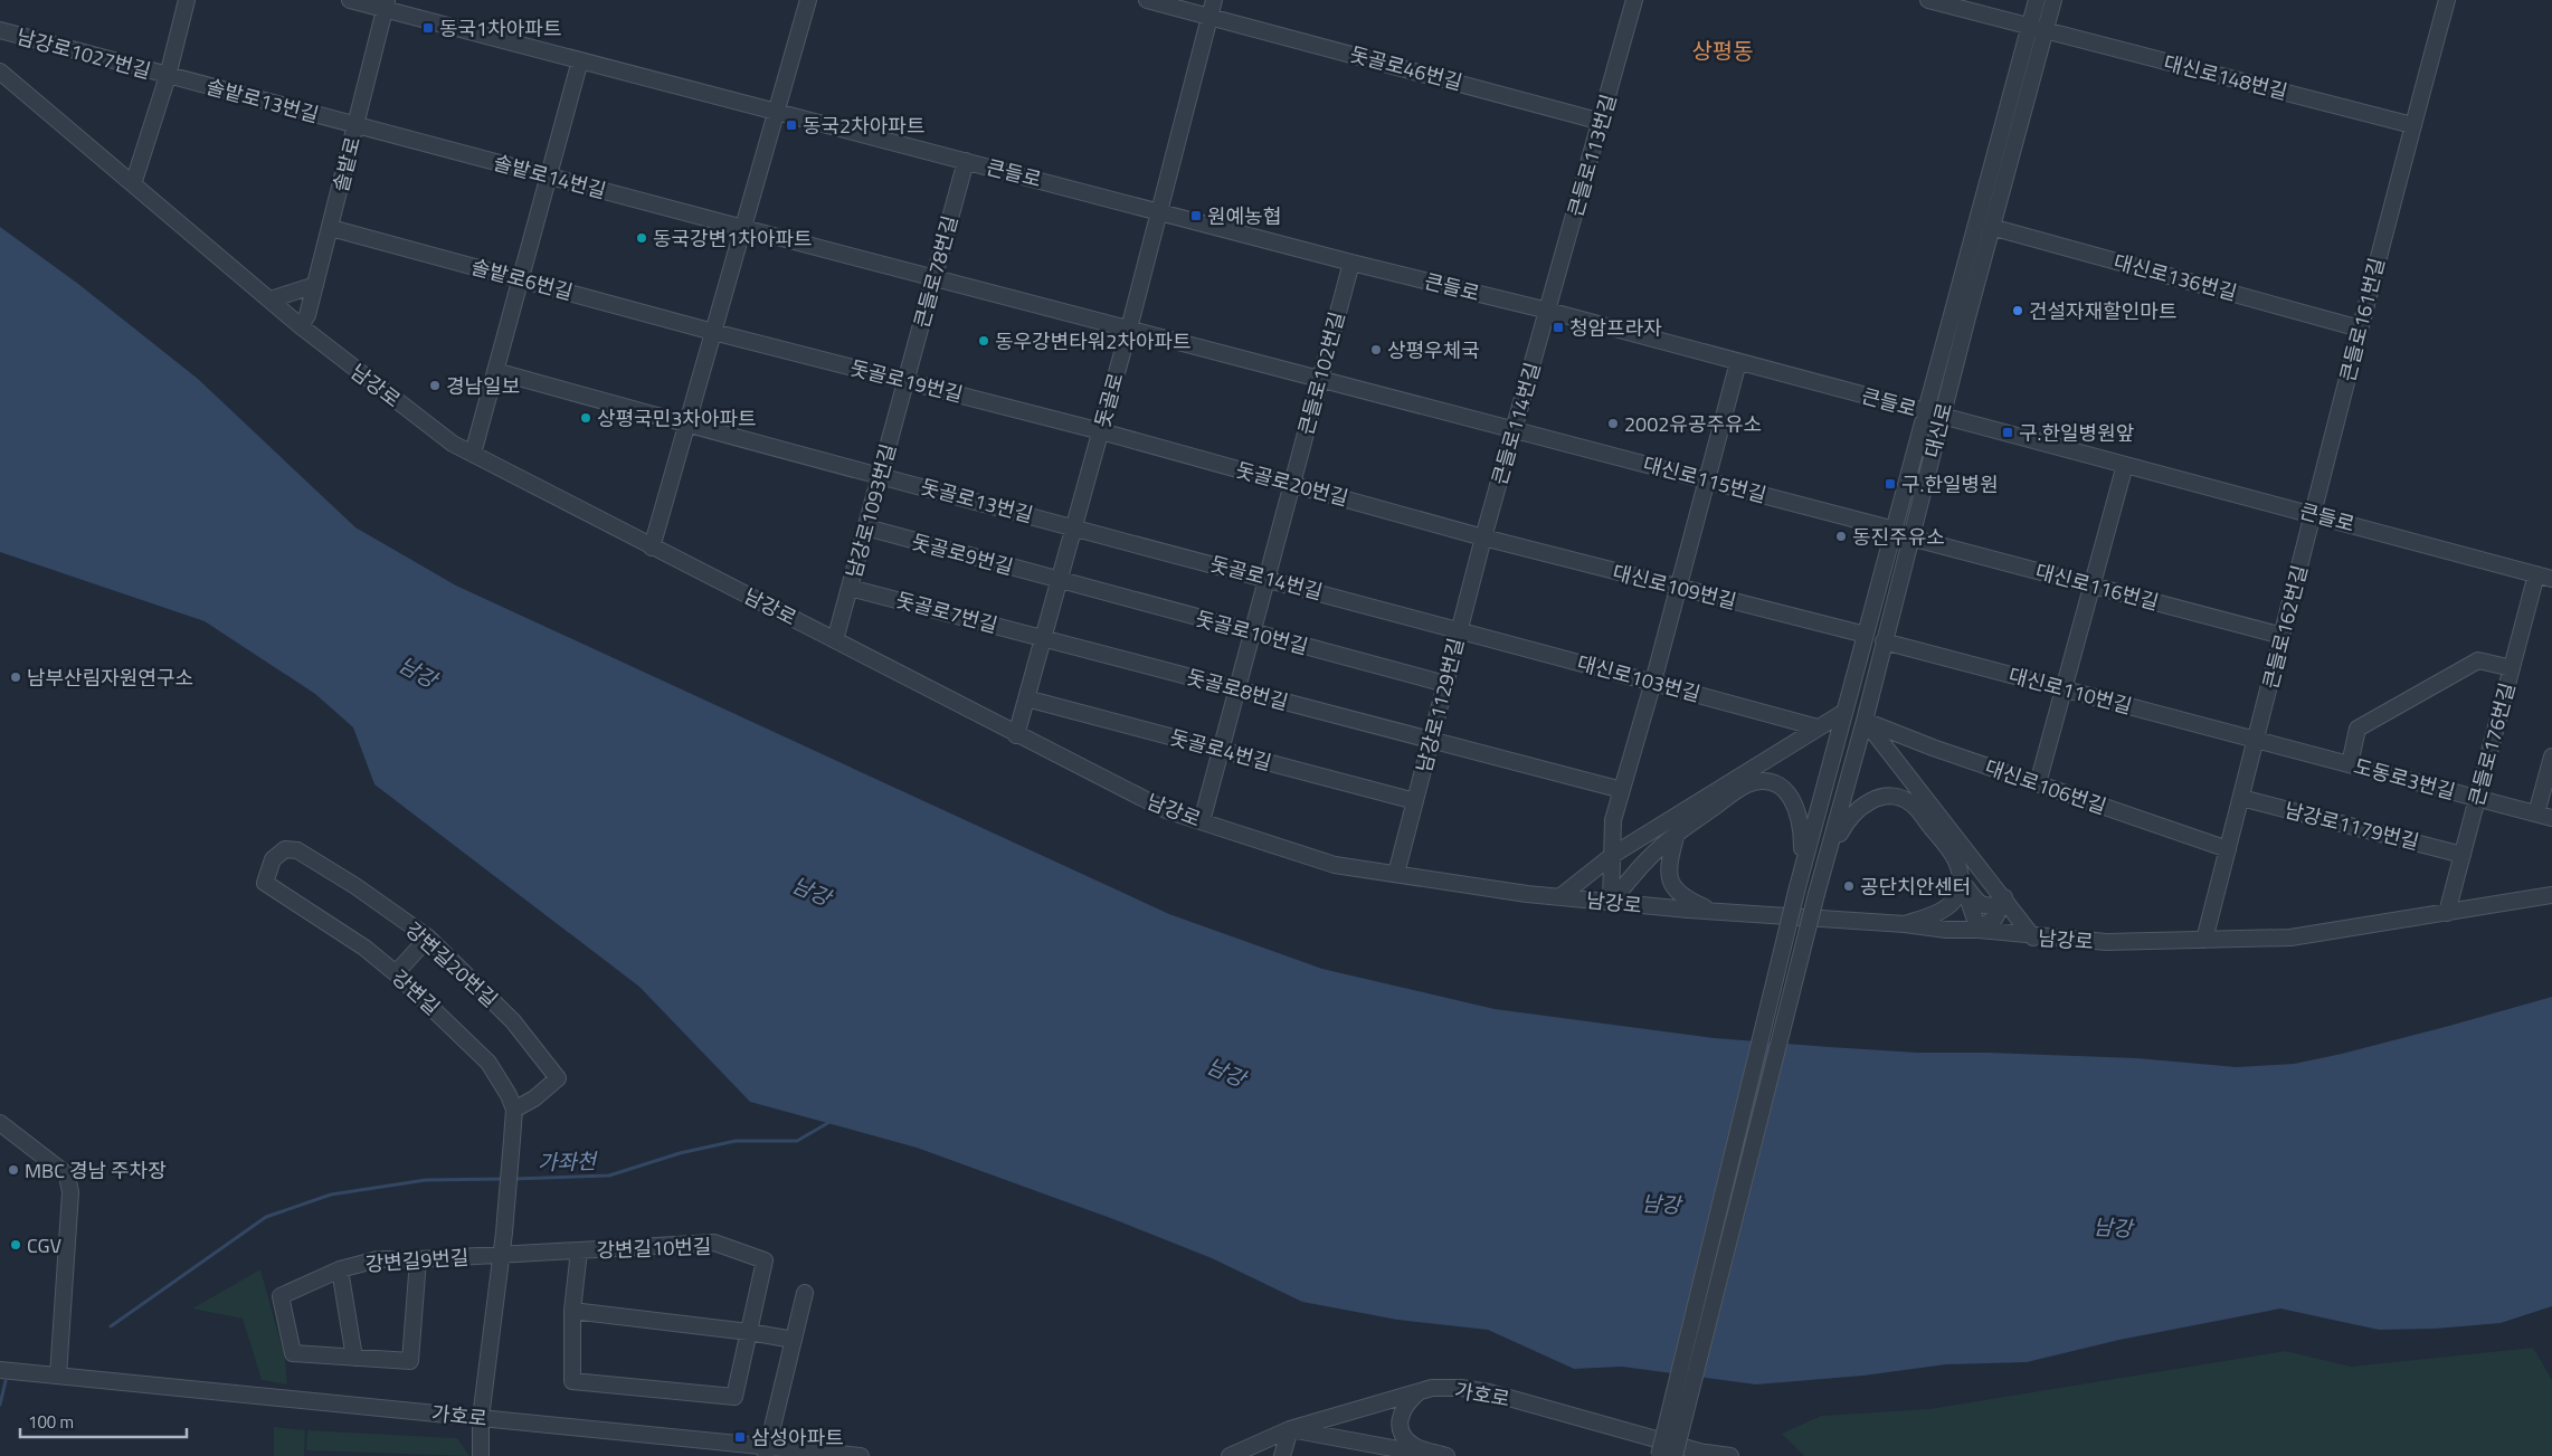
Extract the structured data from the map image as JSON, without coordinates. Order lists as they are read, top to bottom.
{
  "streets": {
    "street": [
      "남강로1027번길",
      "돗골로46번길",
      "대신로148번길",
      "솔밭로13번길",
      "큰들로113번길",
      "솔밭로",
      "큰들로",
      "솔밭로14번길",
      "큰들로78번길",
      "대신로136번길",
      "솔밭로6번길",
      "큰들로161번길",
      "큰들로102번길",
      "돗골로19번길",
      "남강로",
      "돗골로",
      "큰들로114번길",
      "대신로",
      "대신로115번길",
      "돗골로20번길",
      "돗골로13번길",
      "남강로1093번길",
      "돗골로9번길",
      "돗골로14번길",
      "대신로109번길",
      "대신로116번길",
      "돗골로7번길",
      "큰들로162번길",
      "돗골로10번길",
      "대신로103번길",
      "돗골로8번길",
      "대신로110번길",
      "남강로1129번길",
      "큰들로176번길",
      "돗골로4번길",
      "도동로3번길",
      "대신로106번길",
      "남강로1179번길",
      "강변길20번길",
      "강변길",
      "강변길10번길",
      "강변길9번길",
      "가호로"
    ]
  },
  "crossings": [
    ["남강로1027번길", "솔밭로13번길"],
    ["돗골로46번길", "큰들로113번길"],
    ["돗골로46번길", "돗골로"],
    ["대신로148번길", "큰들로161번길"],
    ["대신로148번길", "대신로"],
    ["솔밭로13번길", "솔밭로"],
    ["솔밭로13번길", "솔밭로14번길"],
    ["큰들로113번길", "큰들로"],
    ["큰들로113번길", "큰들로114번길"],
    ["솔밭로", "큰들로"],
    ["솔밭로", "솔밭로14번길"],
    ["솔밭로", "솔밭로6번길"],
    ["솔밭로", "남강로"],
    ["큰들로", "큰들로78번길"],
    ["큰들로", "큰들로161번길"],
    ["큰들로", "큰들로102번길"],
    ["큰들로", "돗골로"],
    ["큰들로", "큰들로114번길"],
    ["큰들로", "대신로"],
    ["큰들로", "큰들로162번길"],
    ["큰들로", "큰들로176번길"],
    ["솔밭로14번길", "큰들로78번길"],
    ["솔밭로14번길", "돗골로"],
    ["솔밭로14번길", "대신로115번길"],
    ["큰들로78번길", "돗골로19번길"],
    ["큰들로78번길", "남강로1093번길"],
    ["대신로136번길", "큰들로161번길"],
    ["대신로136번길", "대신로"],
    ["솔밭로6번길", "돗골로19번길"],
    ["큰들로161번길", "큰들로162번길"],
    ["큰들로102번길", "남강로"],
    ["큰들로102번길", "대신로115번길"],
    ["큰들로102번길", "돗골로20번길"],
    ["큰들로102번길", "돗골로14번길"],
    ["큰들로102번길", "돗골로10번길"],
    ["큰들로102번길", "돗골로8번길"],
    ["큰들로102번길", "돗골로4번길"],
    ["돗골로19번길", "돗골로"],
    ["돗골로19번길", "돗골로20번길"],
    ["돗골로19번길", "남강로1093번길"],
    ["남강로", "돗골로"],
    ["남강로", "남강로1093번길"],
    ["남강로", "남강로1129번길"],
    ["남강로", "큰들로176번길"],
    ["돗골로", "대신로115번길"],
    ["돗골로", "돗골로20번길"],
    ["돗골로", "돗골로13번길"],
    ["돗골로", "돗골로9번길"],
    ["돗골로", "돗골로14번길"],
    ["돗골로", "돗골로7번길"],
    ["돗골로", "돗골로10번길"],
    ["돗골로", "돗골로8번길"],
    ["돗골로", "돗골로4번길"],
    ["큰들로114번길", "대신로115번길"],
    ["큰들로114번길", "돗골로20번길"],
    ["큰들로114번길", "대신로109번길"],
    ["큰들로114번길", "남강로1129번길"],
    ["대신로", "대신로115번길"],
    ["대신로", "대신로109번길"],
    ["대신로", "대신로116번길"],
    ["대신로", "대신로110번길"],
    ["대신로", "대신로106번길"],
    ["돗골로20번길", "대신로109번길"],
    ["돗골로20번길", "남강로1129번길"],
    ["돗골로13번길", "남강로1093번길"],
    ["돗골로13번길", "돗골로14번길"],
    ["남강로1093번길", "돗골로9번길"],
    ["남강로1093번길", "돗골로7번길"],
    ["돗골로9번길", "돗골로10번길"],
    ["돗골로14번길", "대신로103번길"],
    ["돗골로14번길", "남강로1129번길"],
    ["대신로109번길", "남강로1129번길"],
    ["대신로116번길", "큰들로162번길"],
    ["돗골로7번길", "돗골로8번길"],
    ["큰들로162번길", "대신로110번길"],
    ["큰들로162번길", "도동로3번길"],
    ["돗골로10번길", "남강로1129번길"],
    ["대신로103번길", "남강로1129번길"],
    ["돗골로8번길", "남강로1129번길"],
    ["대신로110번길", "도동로3번길"],
    ["남강로1129번길", "돗골로4번길"],
    ["큰들로176번길", "도동로3번길"],
    ["큰들로176번길", "남강로1179번길"],
    ["강변길20번길", "강변길"],
    ["강변길10번길", "강변길9번길"]
  ],
  "districts": ["상평동"],
  "water": ["남강", "가좌천"],
  "places": {
    "transit": [
      "동국1차아파트",
      "동국2차아파트",
      "원예농협",
      "청암프라자",
      "구.한일병원앞",
      "구.한일병원",
      "삼성아파트"
    ],
    "other": [
      "동국강변1차아파트",
      "건설자재할인마트",
      "동우강변타워2차아파트",
      "상평우체국",
      "경남일보",
      "상평국민3차아파트",
      "2002유공주유소",
      "동진주유소",
      "남부산림자원연구소",
      "공단치안센터",
      "MBC 경남 주차장",
      "CGV"
    ]
  },
  "scale_bar": "100 m"
}
